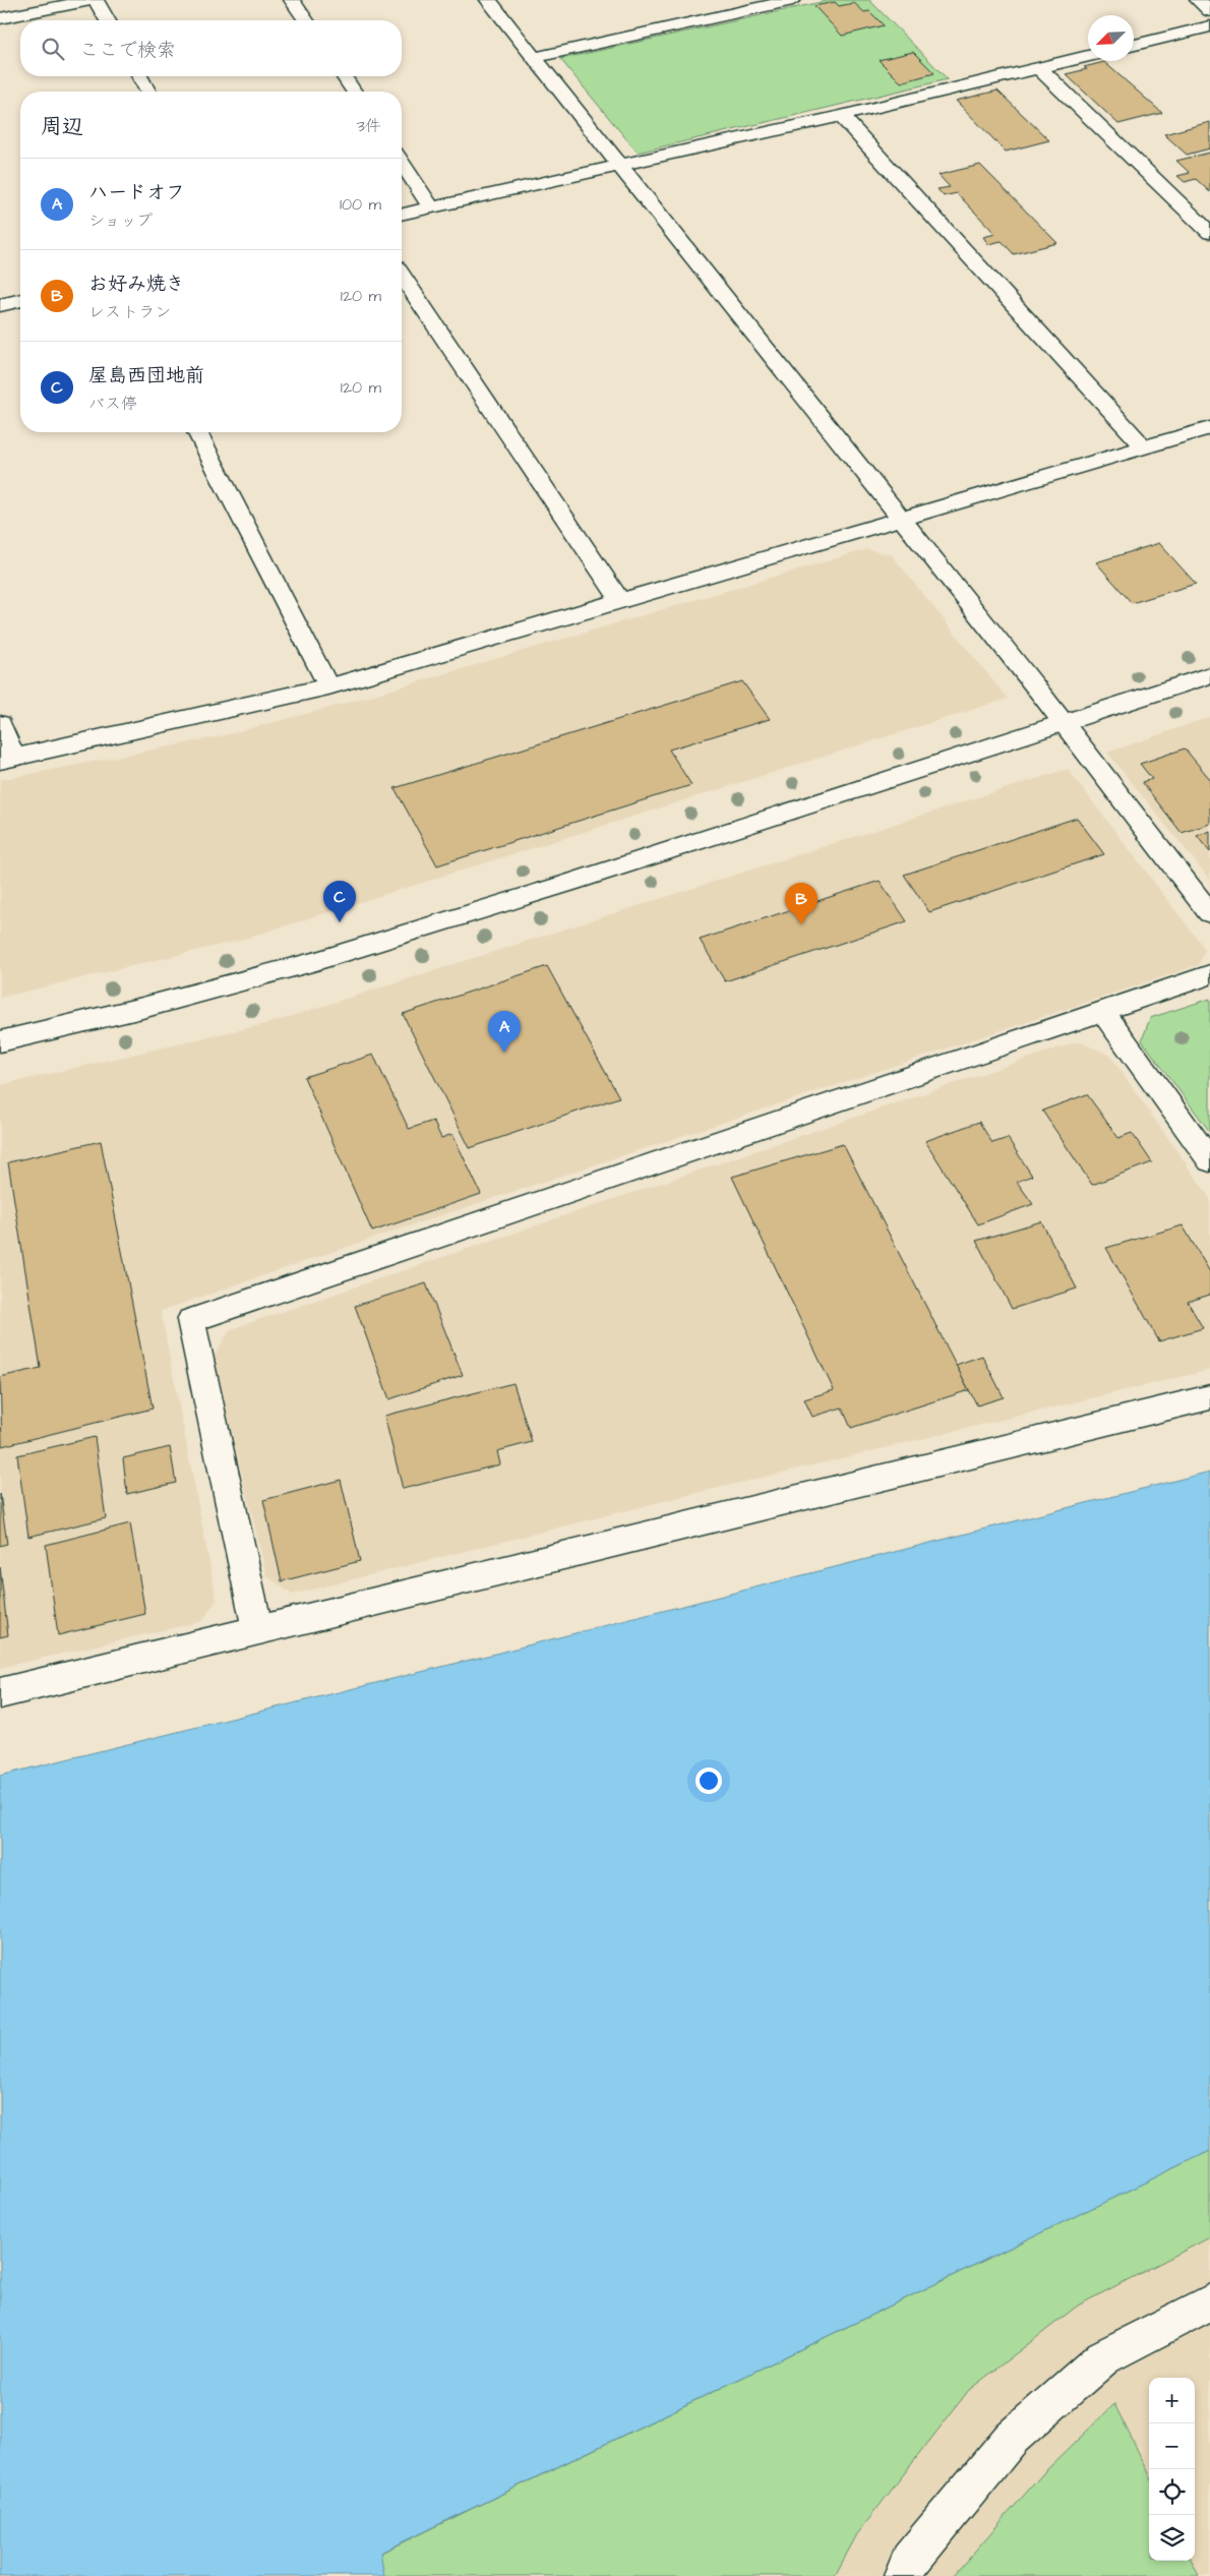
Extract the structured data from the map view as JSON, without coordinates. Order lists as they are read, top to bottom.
{
  "north": "bottom left",
  "page": {
    "search": "ここで検索",
    "heading": ["周辺", "3件"],
    "list": [
      {
        "mark": "A",
        "name": "ハードオフ",
        "note": "ショップ",
        "value": "100 m"
      },
      {
        "mark": "B",
        "name": "お好み焼き",
        "note": "レストラン",
        "value": "120 m"
      },
      {
        "mark": "C",
        "name": "屋島西団地前",
        "note": "バス停",
        "value": "120 m"
      }
    ],
    "pins": ["C", "B", "A"],
    "map_buttons": ["+", "−"]
  }
}
